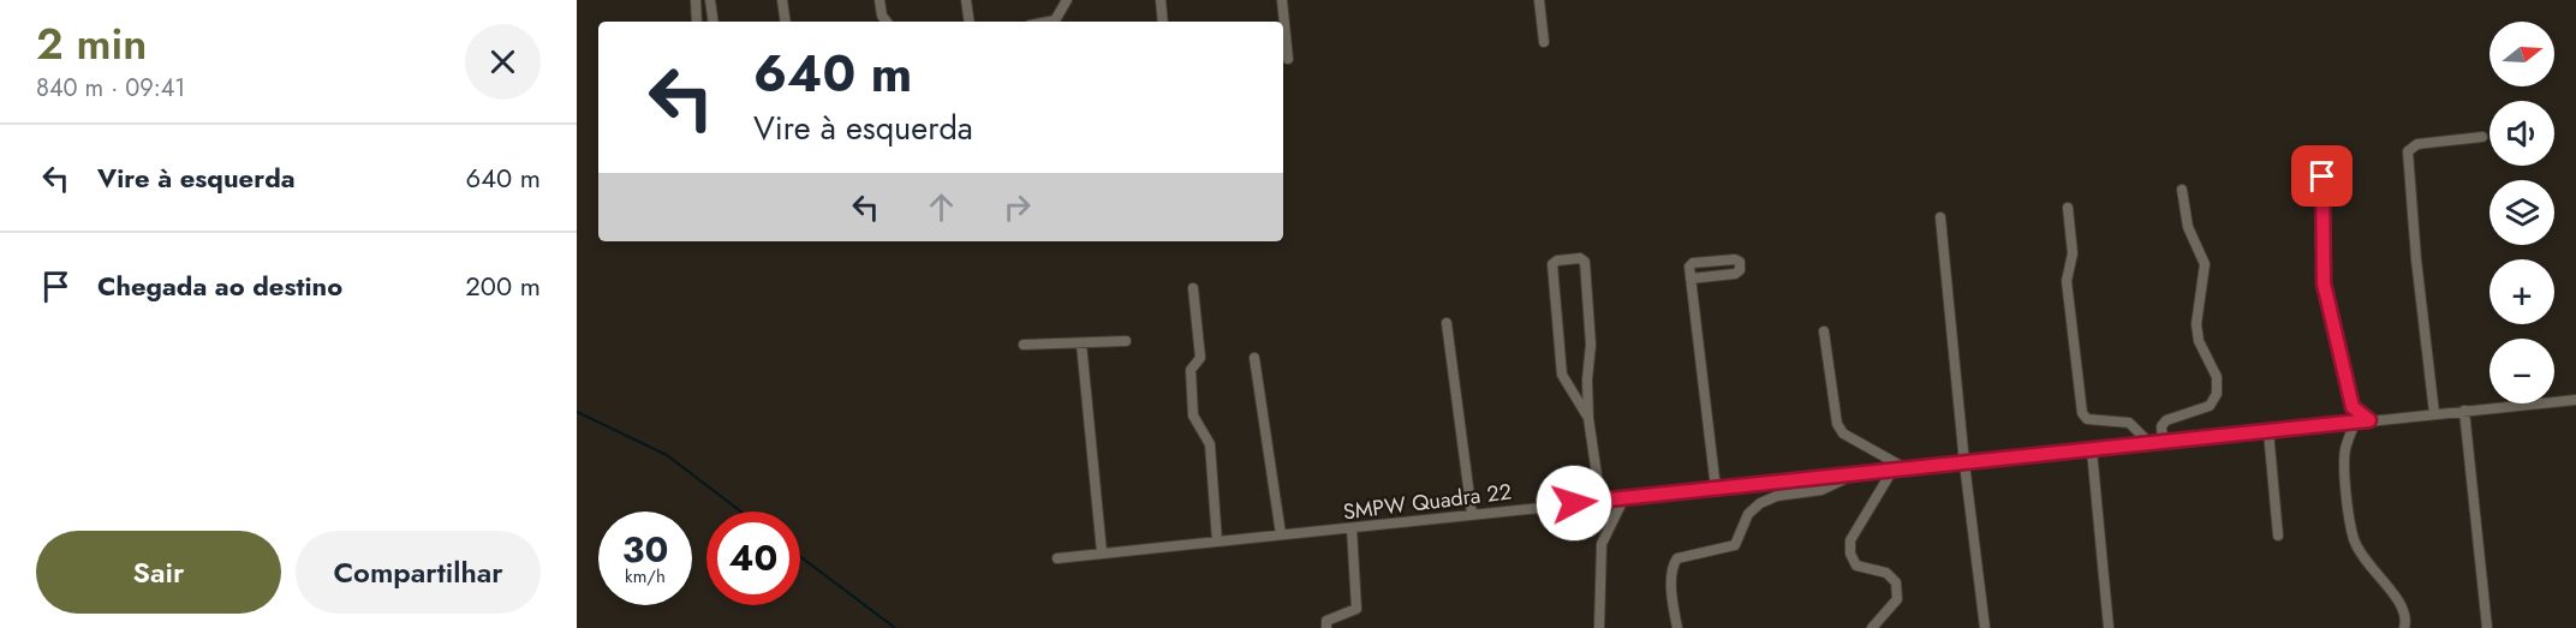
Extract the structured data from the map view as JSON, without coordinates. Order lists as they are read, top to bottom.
{
  "streets": {
    "street": ["SMPW Quadra 22"]
  },
  "north": "right",
  "page": {
    "heading": ["2 min", "840 m · 09:41"],
    "map_buttons": ["+", "−"],
    "turn": ["640 m", "Vire à esquerda"],
    "list": [
      {
        "name": "Vire à esquerda",
        "value": "640 m"
      },
      {
        "name": "Chegada ao destino",
        "value": "200 m"
      }
    ],
    "speed": "30 km/h",
    "limit": "40",
    "buttons": ["Sair", "Compartilhar"]
  }
}
